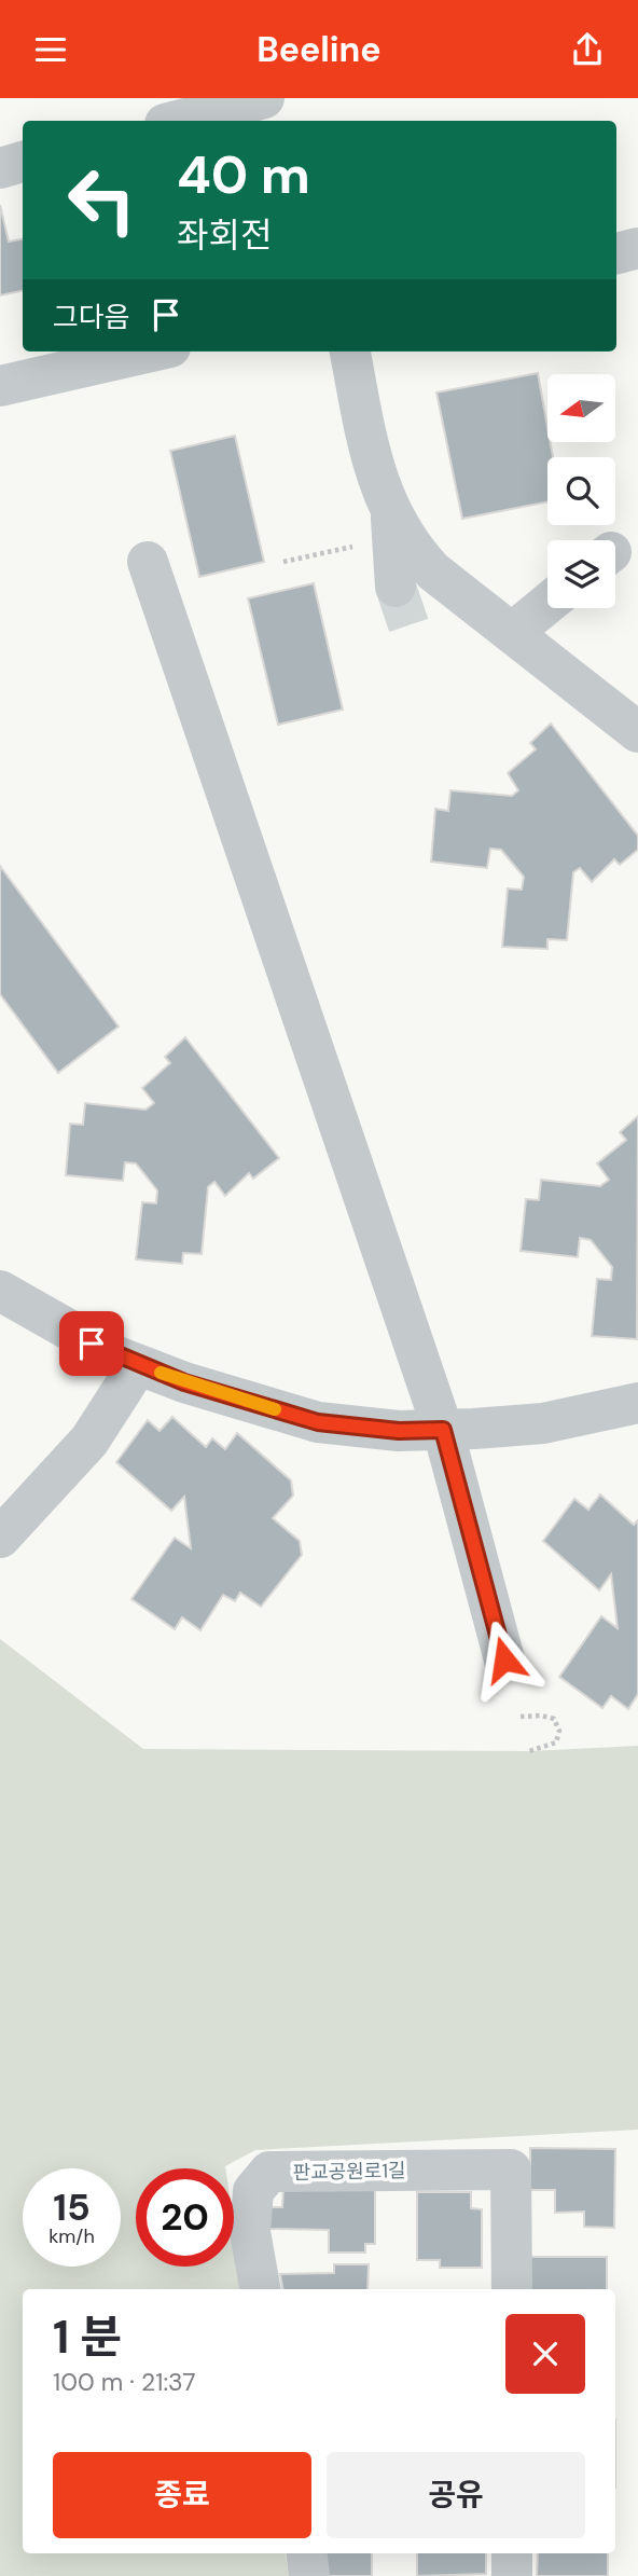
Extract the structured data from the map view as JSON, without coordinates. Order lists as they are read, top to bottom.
{
  "streets": {
    "street": ["판교공원로1길"]
  },
  "north": "left",
  "page": {
    "header": "Beeline",
    "turn": ["40 m", "좌회전"],
    "then": "그다음",
    "speed": "15 km/h",
    "limit": "20",
    "heading": ["1 분", "100 m · 21:37"],
    "buttons": ["종료", "공유"]
  }
}
